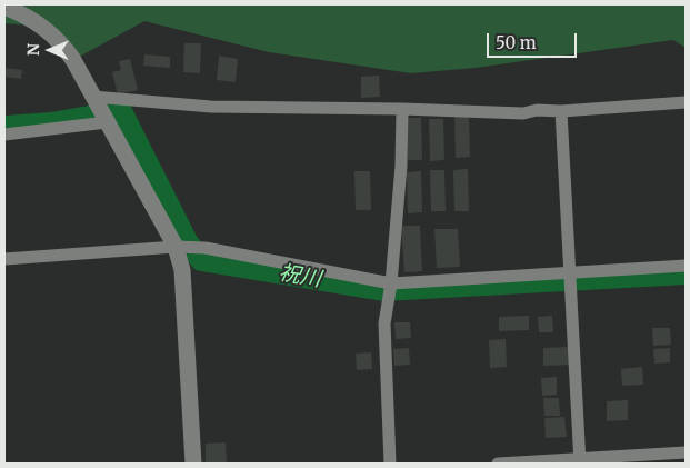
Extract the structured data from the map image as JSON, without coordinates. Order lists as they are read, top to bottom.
{
  "water": ["祝川"],
  "scale_bar": "50 m",
  "north": "left"
}
